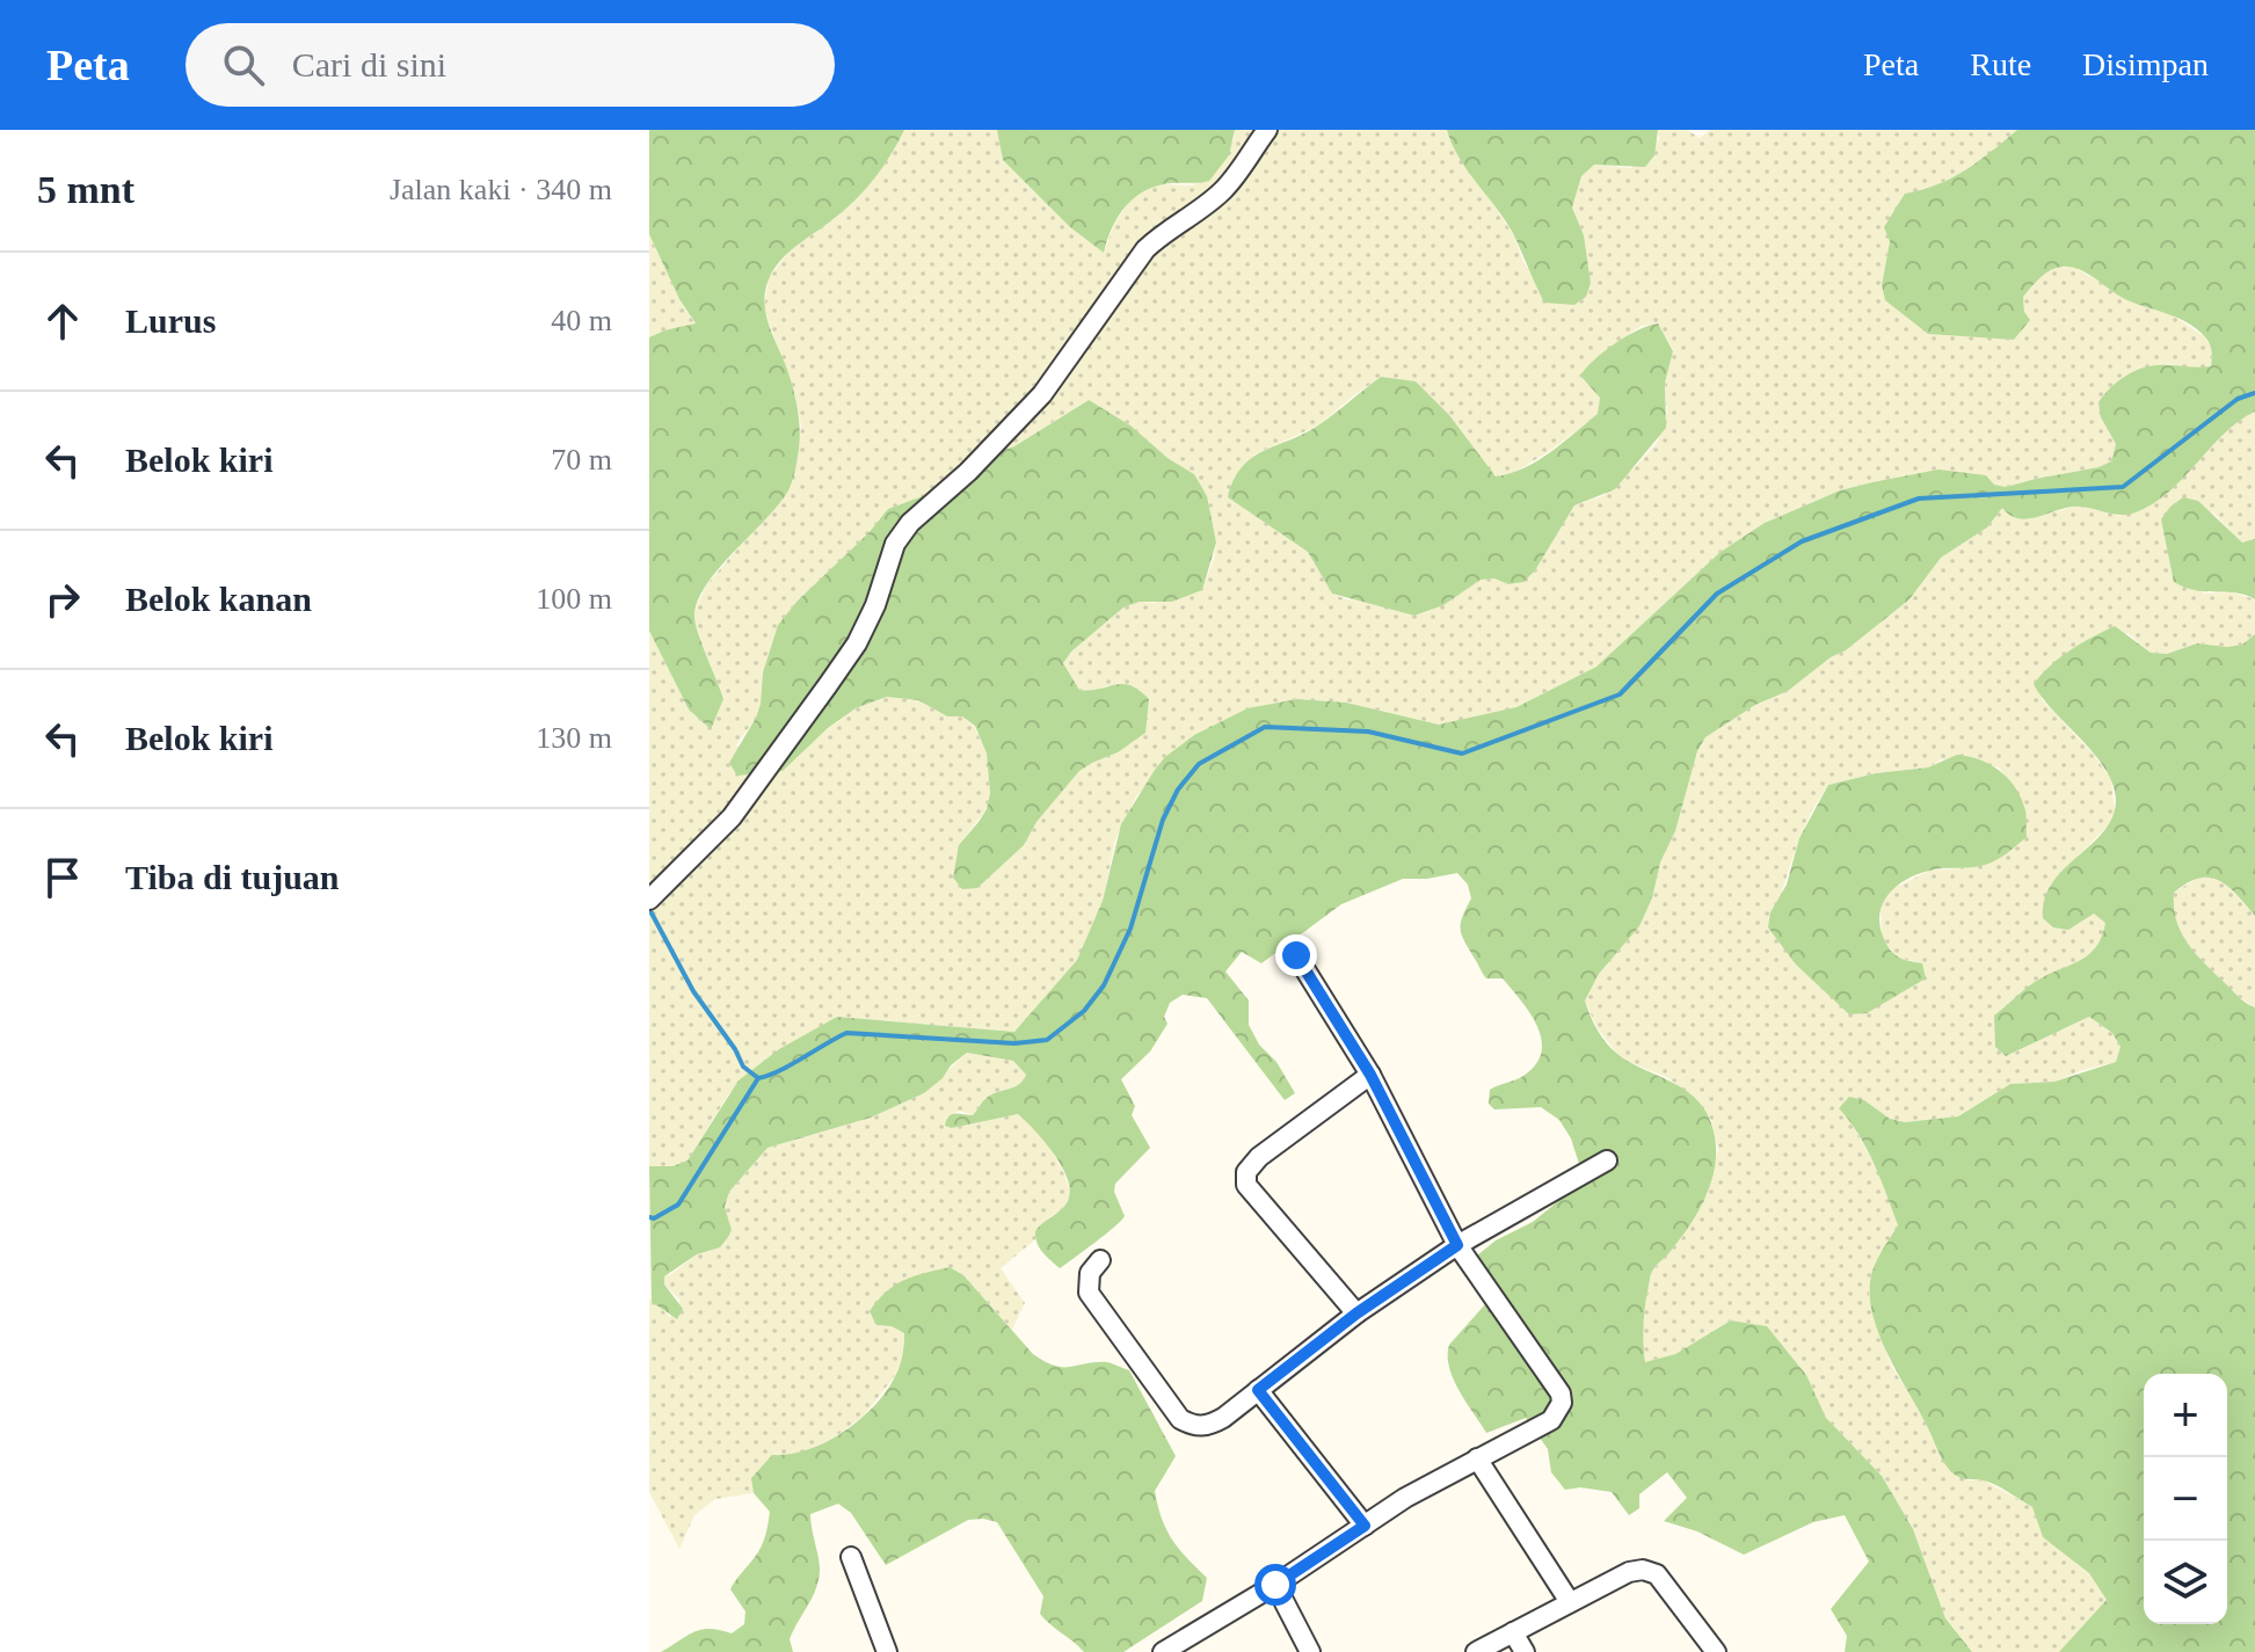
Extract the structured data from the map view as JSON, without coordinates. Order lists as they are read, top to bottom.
{
  "page": {
    "header": "Peta",
    "search": "Cari di sini",
    "nav": ["Peta", "Rute", "Disimpan"],
    "heading": ["5 mnt", "Jalan kaki · 340 m"],
    "list": [
      ["Lurus", "40 m"],
      ["Belok kiri", "70 m"],
      ["Belok kanan", "100 m"],
      ["Belok kiri", "130 m"],
      "Tiba di tujuan"
    ],
    "map_buttons": ["+", "−"]
  }
}
